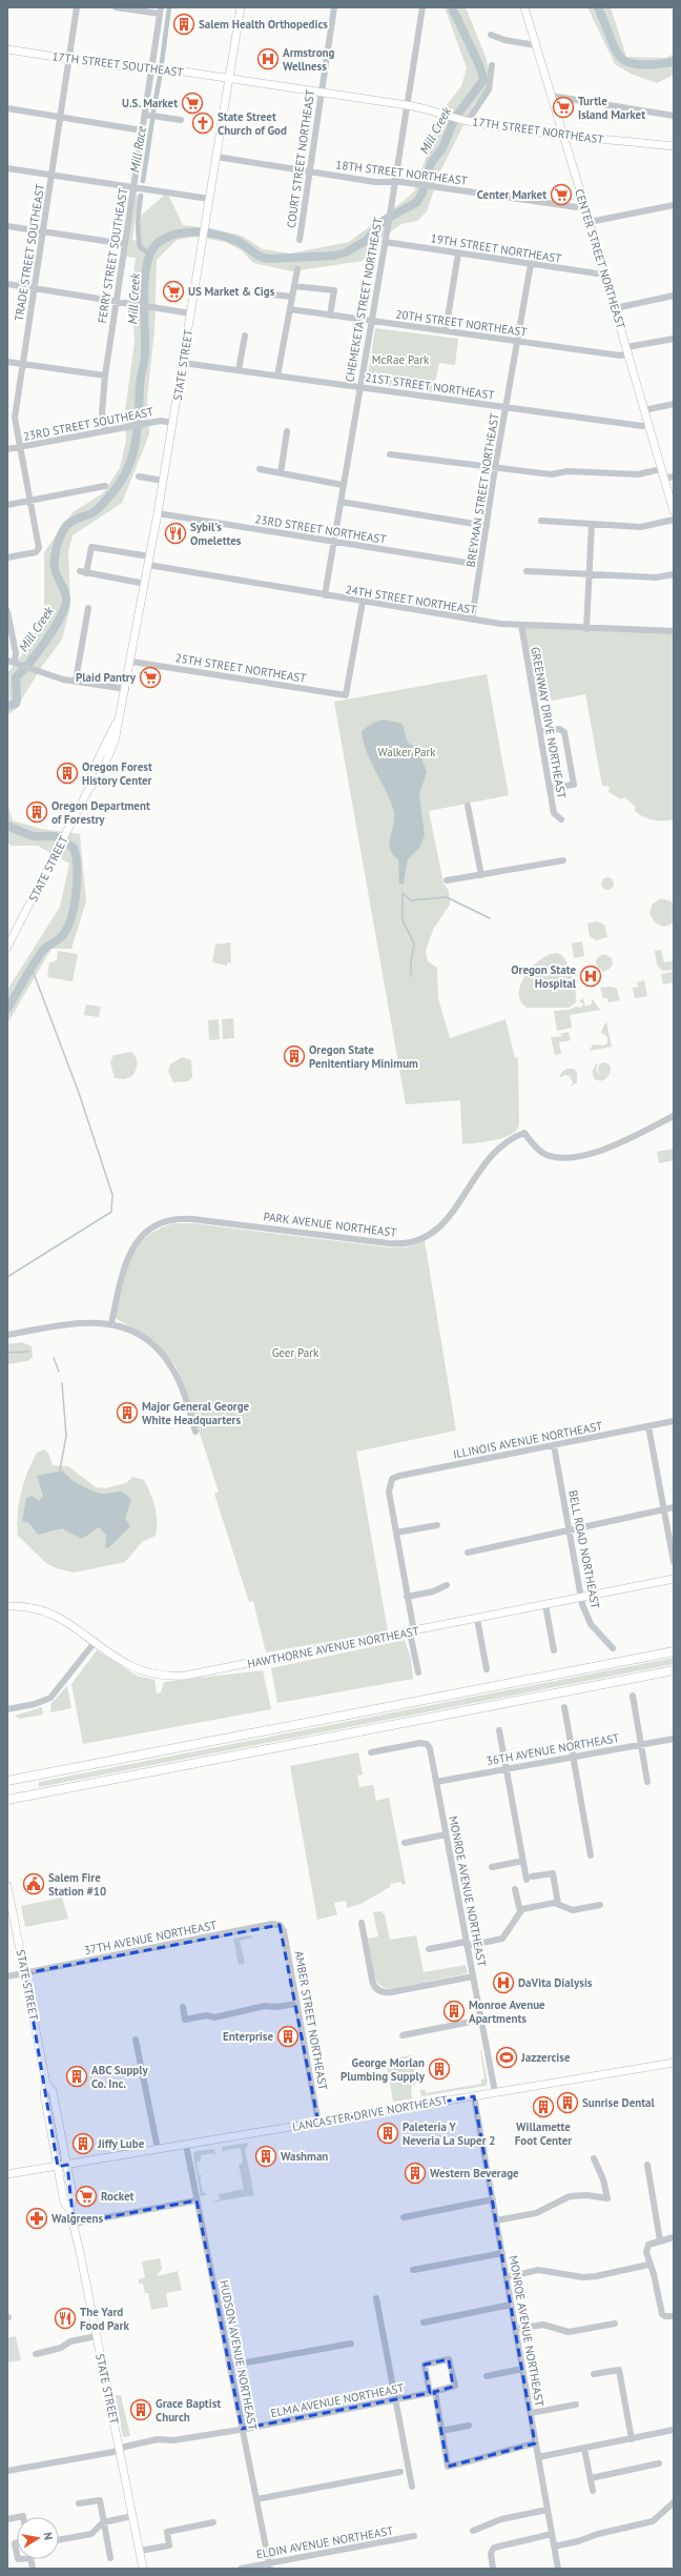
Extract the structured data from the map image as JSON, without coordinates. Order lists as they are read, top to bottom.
{
  "streets": {
    "main road": [
      "17TH STREET SOUTHEAST",
      "17TH STREET NORTHEAST",
      "CENTER STREET NORTHEAST",
      "STATE STREET",
      "HAWTHORNE AVENUE NORTHEAST",
      "LANCASTER DRIVE NORTHEAST"
    ],
    "street": [
      "COURT STREET NORTHEAST",
      "18TH STREET NORTHEAST",
      "19TH STREET NORTHEAST",
      "TRADE STREET SOUTHEAST",
      "FERRY STREET SOUTHEAST",
      "CHEMEKETA STREET NORTHEAST",
      "20TH STREET NORTHEAST",
      "21ST STREET NORTHEAST",
      "23RD STREET SOUTHEAST",
      "BREYMAN STREET NORTHEAST",
      "23RD STREET NORTHEAST",
      "24TH STREET NORTHEAST",
      "25TH STREET NORTHEAST",
      "GREENWAY DRIVE NORTHEAST",
      "PARK AVENUE NORTHEAST",
      "ILLINOIS AVENUE NORTHEAST",
      "BELL ROAD NORTHEAST",
      "36TH AVENUE NORTHEAST",
      "MONROE AVENUE NORTHEAST",
      "37TH AVENUE NORTHEAST",
      "AMBER STREET NORTHEAST",
      "HUDSON AVENUE NORTHEAST",
      "ELMA AVENUE NORTHEAST",
      "ELDIN AVENUE NORTHEAST"
    ]
  },
  "crossings": [
    ["17TH STREET SOUTHEAST", "17TH STREET NORTHEAST"],
    ["17TH STREET SOUTHEAST", "TRADE STREET SOUTHEAST"],
    ["17TH STREET SOUTHEAST", "FERRY STREET SOUTHEAST"],
    ["17TH STREET SOUTHEAST", "STATE STREET"],
    ["17TH STREET NORTHEAST", "COURT STREET NORTHEAST"],
    ["17TH STREET NORTHEAST", "CENTER STREET NORTHEAST"],
    ["17TH STREET NORTHEAST", "CHEMEKETA STREET NORTHEAST"],
    ["17TH STREET NORTHEAST", "STATE STREET"],
    ["COURT STREET NORTHEAST", "18TH STREET NORTHEAST"],
    ["18TH STREET NORTHEAST", "CENTER STREET NORTHEAST"],
    ["18TH STREET NORTHEAST", "CHEMEKETA STREET NORTHEAST"],
    ["18TH STREET NORTHEAST", "STATE STREET"],
    ["19TH STREET NORTHEAST", "CENTER STREET NORTHEAST"],
    ["19TH STREET NORTHEAST", "CHEMEKETA STREET NORTHEAST"],
    ["19TH STREET NORTHEAST", "BREYMAN STREET NORTHEAST"],
    ["TRADE STREET SOUTHEAST", "23RD STREET SOUTHEAST"],
    ["FERRY STREET SOUTHEAST", "23RD STREET SOUTHEAST"],
    ["CENTER STREET NORTHEAST", "20TH STREET NORTHEAST"],
    ["CENTER STREET NORTHEAST", "21ST STREET NORTHEAST"],
    ["CHEMEKETA STREET NORTHEAST", "20TH STREET NORTHEAST"],
    ["CHEMEKETA STREET NORTHEAST", "21ST STREET NORTHEAST"],
    ["CHEMEKETA STREET NORTHEAST", "23RD STREET NORTHEAST"],
    ["CHEMEKETA STREET NORTHEAST", "24TH STREET NORTHEAST"],
    ["20TH STREET NORTHEAST", "BREYMAN STREET NORTHEAST"],
    ["STATE STREET", "21ST STREET NORTHEAST"],
    ["STATE STREET", "23RD STREET SOUTHEAST"],
    ["STATE STREET", "23RD STREET NORTHEAST"],
    ["STATE STREET", "24TH STREET NORTHEAST"],
    ["STATE STREET", "25TH STREET NORTHEAST"],
    ["STATE STREET", "37TH AVENUE NORTHEAST"],
    ["STATE STREET", "LANCASTER DRIVE NORTHEAST"],
    ["STATE STREET", "ELMA AVENUE NORTHEAST"],
    ["21ST STREET NORTHEAST", "BREYMAN STREET NORTHEAST"],
    ["BREYMAN STREET NORTHEAST", "23RD STREET NORTHEAST"],
    ["BREYMAN STREET NORTHEAST", "24TH STREET NORTHEAST"],
    ["24TH STREET NORTHEAST", "25TH STREET NORTHEAST"],
    ["24TH STREET NORTHEAST", "GREENWAY DRIVE NORTHEAST"],
    ["ILLINOIS AVENUE NORTHEAST", "BELL ROAD NORTHEAST"],
    ["BELL ROAD NORTHEAST", "HAWTHORNE AVENUE NORTHEAST"],
    ["36TH AVENUE NORTHEAST", "MONROE AVENUE NORTHEAST"],
    ["MONROE AVENUE NORTHEAST", "LANCASTER DRIVE NORTHEAST"],
    ["37TH AVENUE NORTHEAST", "AMBER STREET NORTHEAST"],
    ["AMBER STREET NORTHEAST", "LANCASTER DRIVE NORTHEAST"],
    ["LANCASTER DRIVE NORTHEAST", "HUDSON AVENUE NORTHEAST"],
    ["HUDSON AVENUE NORTHEAST", "ELMA AVENUE NORTHEAST"],
    ["HUDSON AVENUE NORTHEAST", "ELDIN AVENUE NORTHEAST"]
  ],
  "water": ["Mill Creek", "Mill Race"],
  "parks": ["McRae Park", "Walker Park", "Geer Park"],
  "places": {
    "building": [
      "Salem Health Orthopedics",
      "Oregon Forest History Center",
      "Oregon Department of Forestry",
      "Oregon State Penitentiary Minimum",
      "Major General George White Headquarters",
      "Monroe Avenue Apartments",
      "Enterprise",
      "George Morlan Plumbing Supply",
      "ABC Supply Co. Inc.",
      "Sunrise Dental",
      "Willamette Foot Center",
      "Paleteria Y Neveria La Super 2",
      "Jiffy Lube",
      "Washman",
      "Western Beverage",
      "Grace Baptist Church"
    ],
    "hospital": ["Armstrong Wellness", "Oregon State Hospital", "DaVita Dialysis"],
    "supermarket": [
      "U.S. Market",
      "Turtle Island Market",
      "Center Market",
      "US Market & Cigs",
      "Plaid Pantry",
      "Rocket"
    ],
    "church": ["State Street Church of God"],
    "restaurant": ["Sybil's Omelettes", "The Yard Food Park"],
    "public building": ["Salem Fire Station #10"],
    "sports": ["Jazzercise"],
    "pharmacy": ["Walgreens"]
  },
  "north": "right"
}
